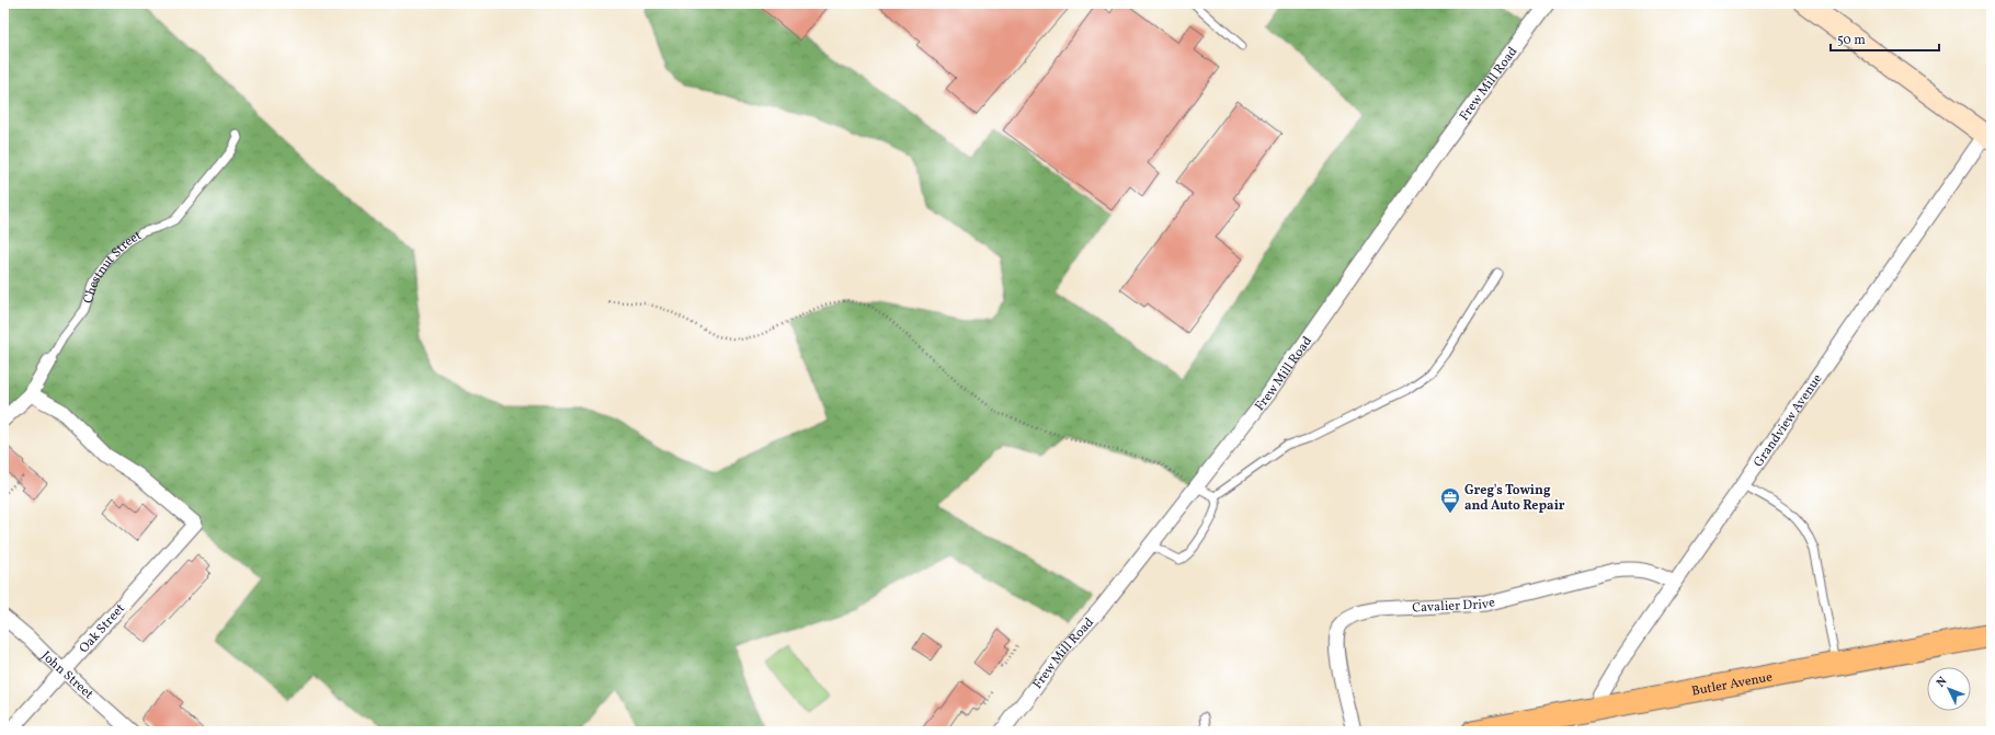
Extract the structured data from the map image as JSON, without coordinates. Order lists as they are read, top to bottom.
{
  "streets": {
    "main road": ["Butler Avenue"],
    "street": [
      "Frew Mill Road",
      "Chestnut Street",
      "Grandview Avenue",
      "Cavalier Drive",
      "Oak Street",
      "John Street"
    ]
  },
  "crossings": [
    ["Chestnut Street", "Oak Street"],
    ["Grandview Avenue", "Cavalier Drive"],
    ["Grandview Avenue", "Butler Avenue"],
    ["Oak Street", "John Street"]
  ],
  "places": {
    "office": ["Greg's Towing and Auto Repair"]
  },
  "scale_bar": "50 m",
  "north": "top left"
}
